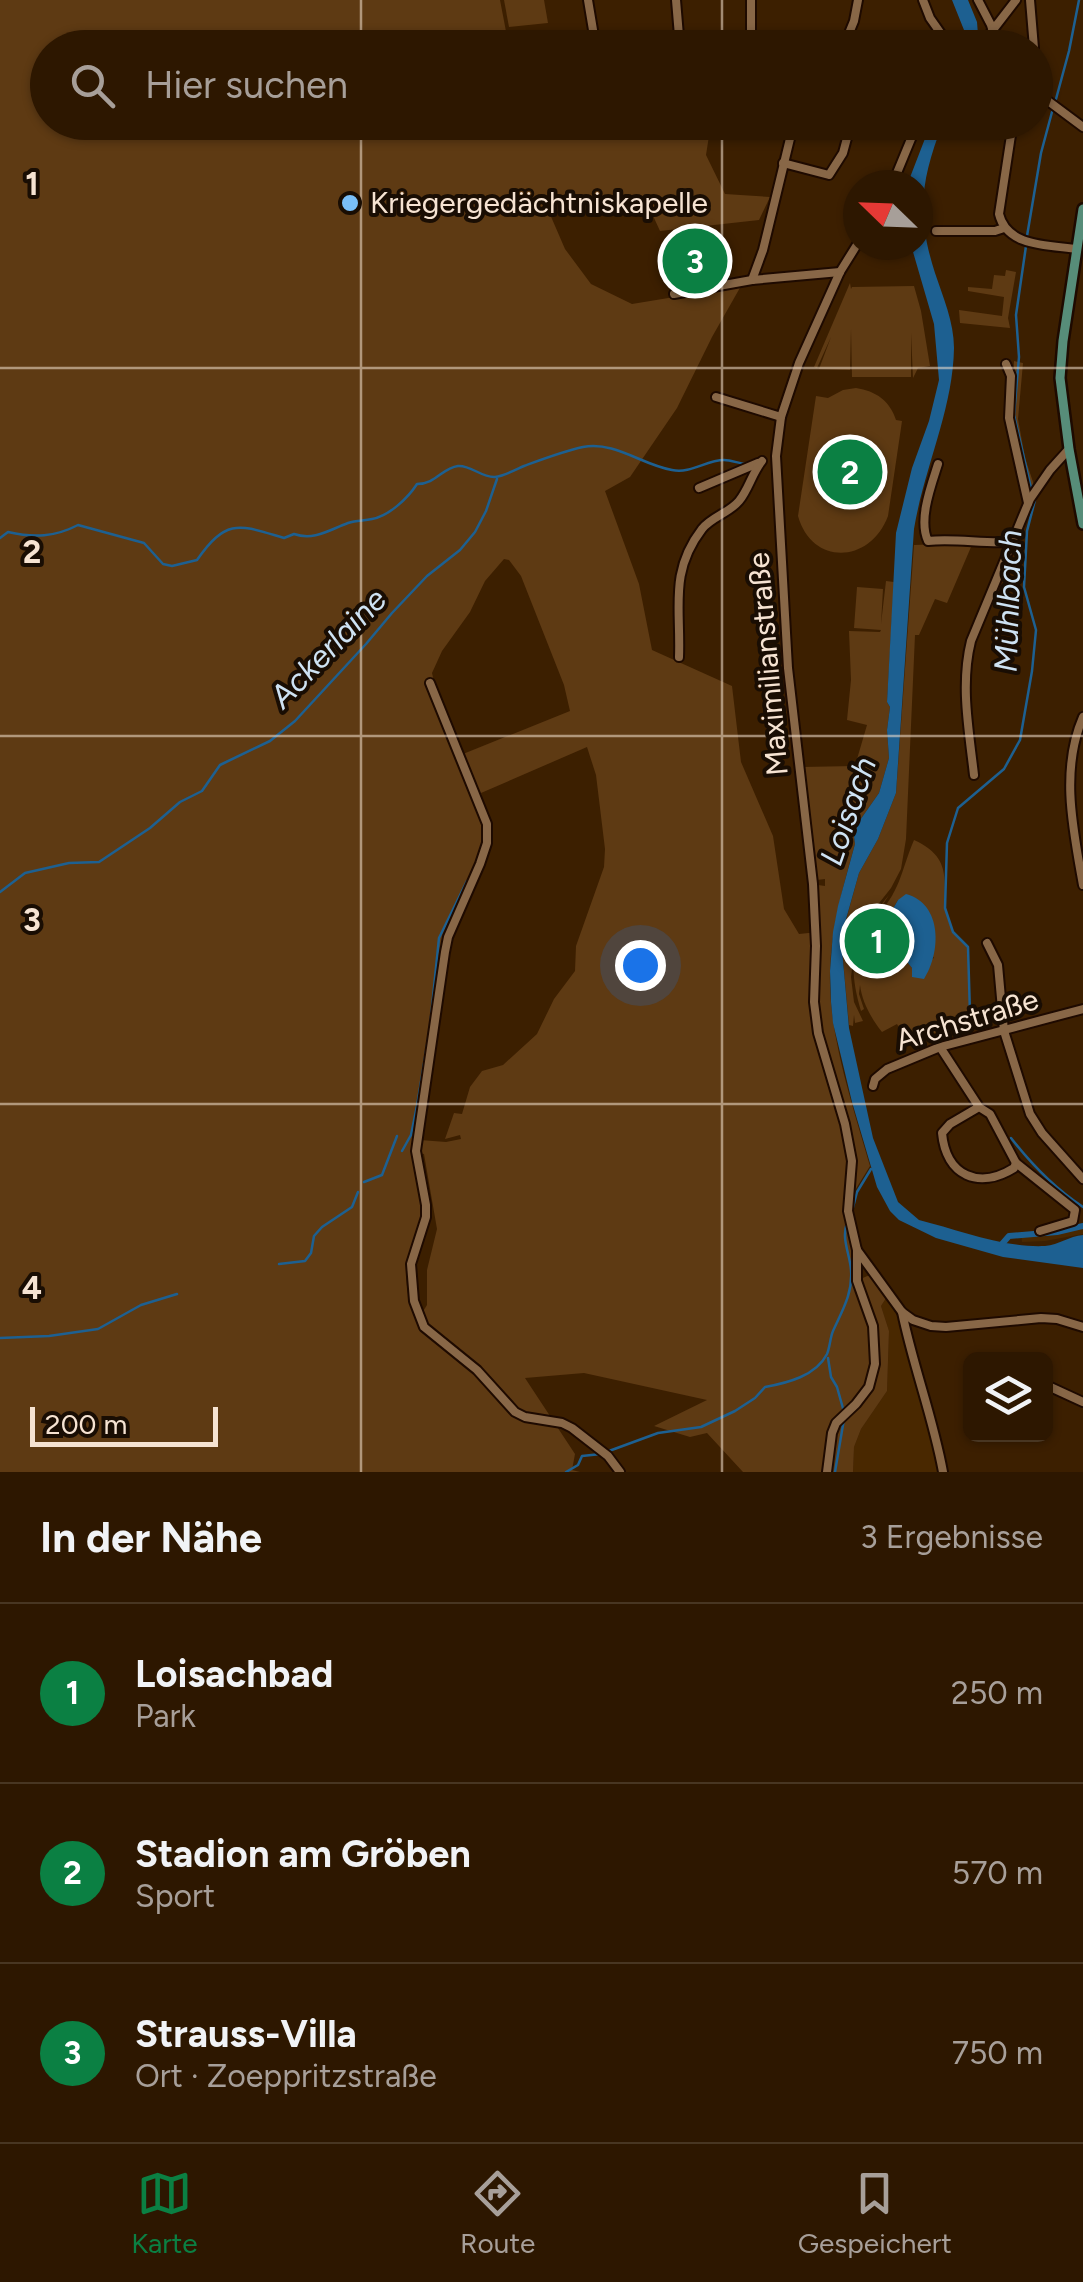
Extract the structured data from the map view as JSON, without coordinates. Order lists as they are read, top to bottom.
{
  "streets": {
    "street": ["Maximilianstraße", "Archstraße"]
  },
  "water": ["Mühlbach", "Ackerlaine", "Loisach"],
  "places": ["Kriegergedächtniskapelle"],
  "scale_bar": "200 m",
  "north": "top left",
  "page": {
    "search": "Hier suchen",
    "pins": ["3", "2", "1"],
    "scale": "200 m",
    "heading": ["In der Nähe", "3 Ergebnisse"],
    "list": [
      {
        "mark": "1",
        "name": "Loisachbad",
        "note": "Park",
        "value": "250 m"
      },
      {
        "mark": "2",
        "name": "Stadion am Gröben",
        "note": "Sport",
        "value": "570 m"
      },
      {
        "mark": "3",
        "name": "Strauss-Villa",
        "note": "Ort · Zoeppritzstraße",
        "value": "750 m"
      }
    ],
    "nav": ["Karte", "Route", "Gespeichert"]
  },
  "grid": {
    "rows": [
      "1",
      "2",
      "3",
      "4"
    ]
  }
}
